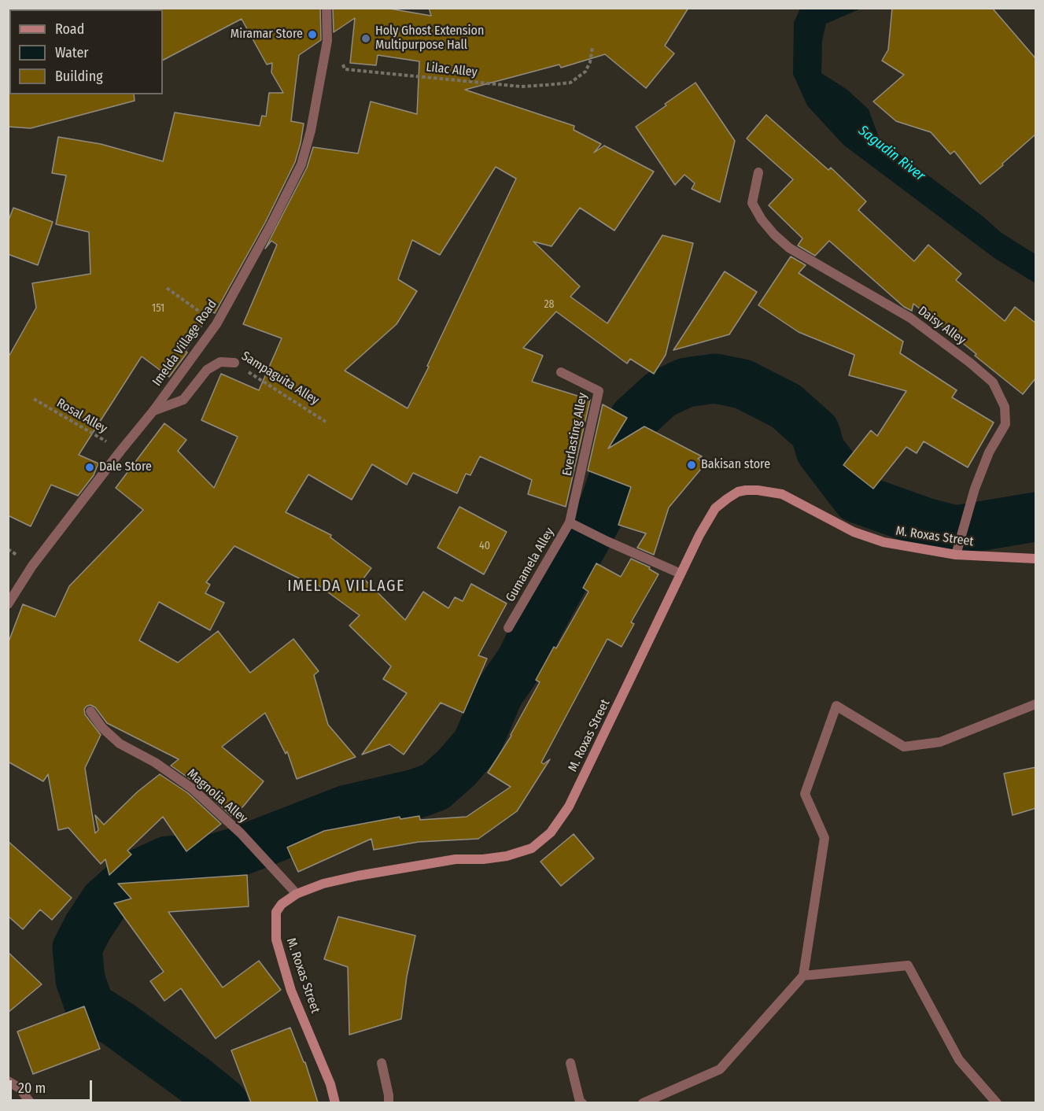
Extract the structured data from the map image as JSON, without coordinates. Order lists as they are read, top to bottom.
{
  "streets": {
    "main road": ["M. Roxas Street"],
    "street": [
      "Daisy Alley",
      "Imelda Village Road",
      "Sampaguita Alley",
      "Everlasting Alley",
      "Gumamela Alley",
      "Magnolia Alley"
    ],
    "path": ["Lilac Alley", "Rosal Alley"]
  },
  "crossings": [
    ["Daisy Alley", "M. Roxas Street"],
    ["Imelda Village Road", "Sampaguita Alley"],
    ["Imelda Village Road", "Rosal Alley"],
    ["Everlasting Alley", "Gumamela Alley"],
    ["M. Roxas Street", "Gumamela Alley"],
    ["M. Roxas Street", "Magnolia Alley"]
  ],
  "districts": ["IMELDA VILLAGE"],
  "water": ["Sagudin River"],
  "places": [
    "Miramar Store",
    "Holy Ghost Extension Multipurpose Hall",
    "Bakisan store",
    "Dale Store"
  ],
  "house_numbers": ["28", "151", "40"],
  "legend": ["Road", "Water", "Building"],
  "scale_bar": "20 m"
}
